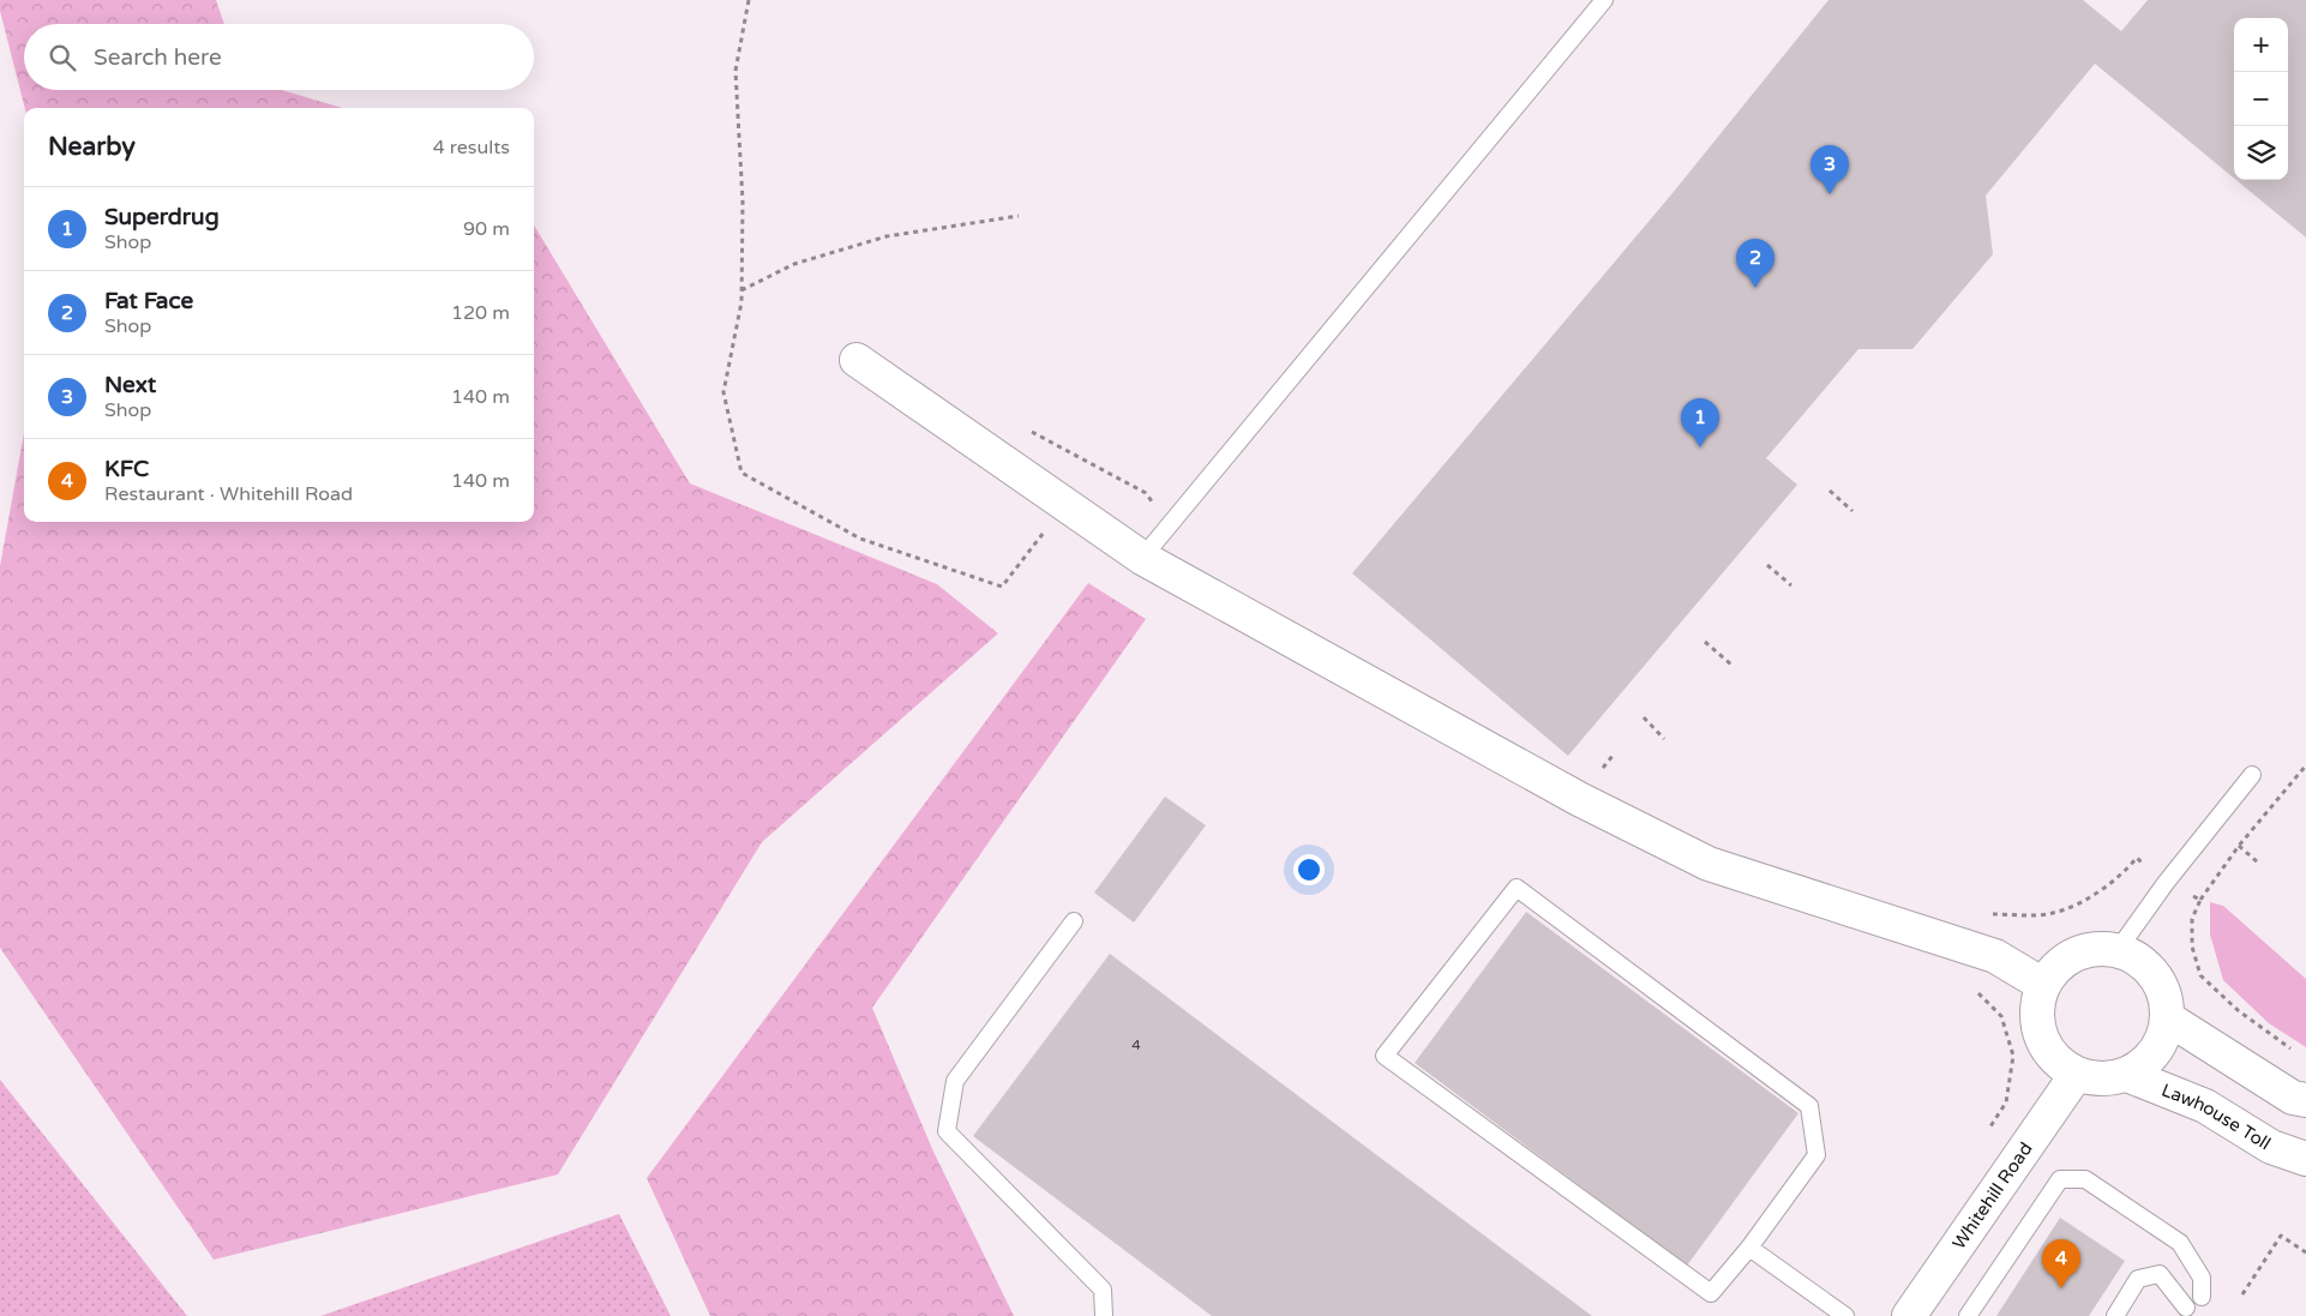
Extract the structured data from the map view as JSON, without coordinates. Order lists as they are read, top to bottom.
{
  "streets": {
    "street": ["Lawhouse Toll", "Whitehill Road"]
  },
  "crossings": [
    ["Lawhouse Toll", "Whitehill Road"]
  ],
  "house_numbers": ["4"],
  "page": {
    "map_buttons": ["+", "−"],
    "search": "Search here",
    "heading": ["Nearby", "4 results"],
    "pins": [
      "3",
      "2",
      "1",
      "4"
    ],
    "list": [
      {
        "mark": "1",
        "name": "Superdrug",
        "note": "Shop",
        "value": "90 m"
      },
      {
        "mark": "2",
        "name": "Fat Face",
        "note": "Shop",
        "value": "120 m"
      },
      {
        "mark": "3",
        "name": "Next",
        "note": "Shop",
        "value": "140 m"
      },
      {
        "mark": "4",
        "name": "KFC",
        "note": "Restaurant · Whitehill Road",
        "value": "140 m"
      }
    ]
  }
}
